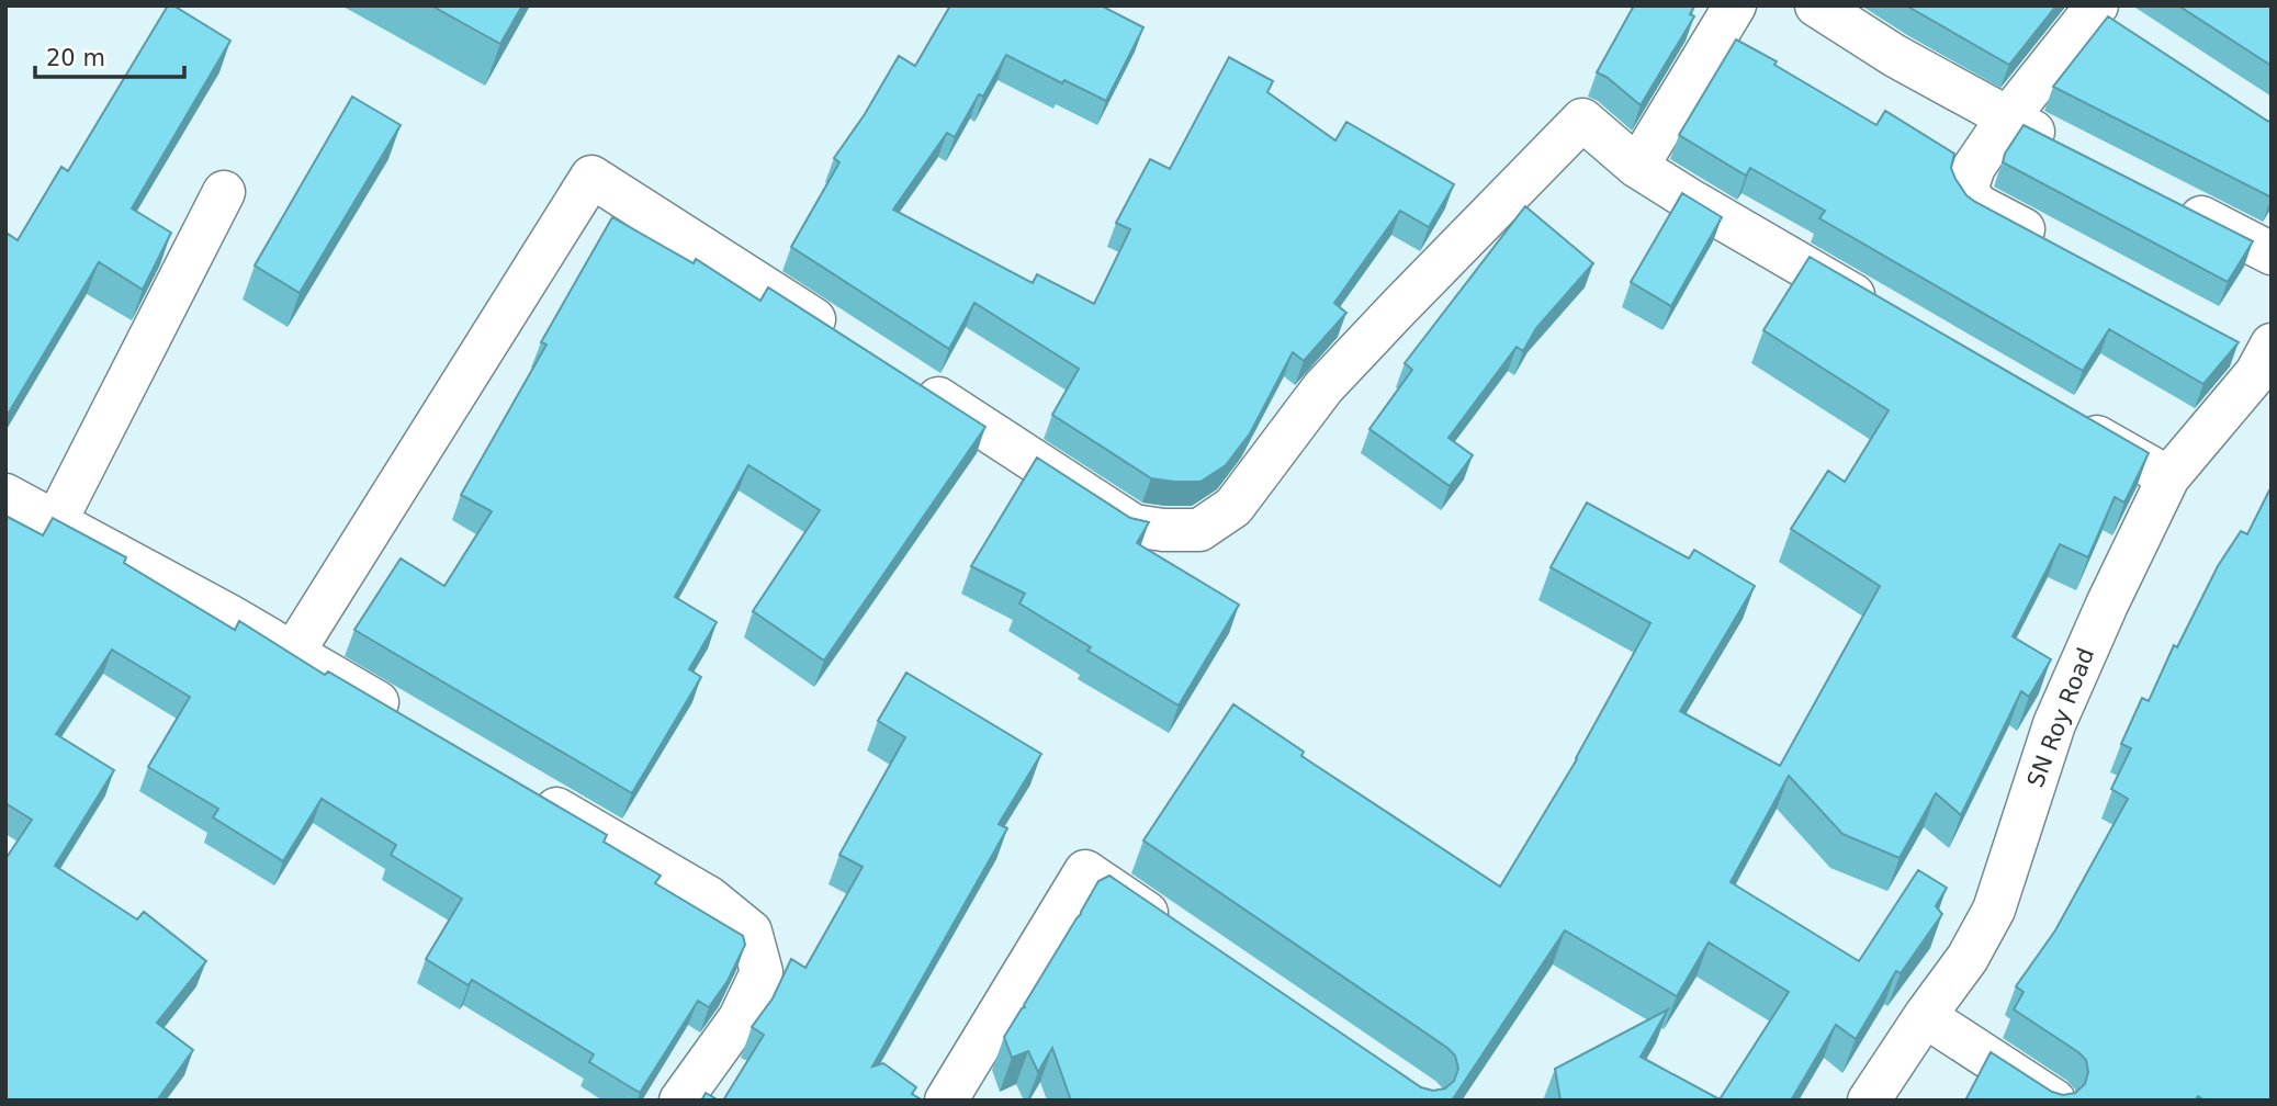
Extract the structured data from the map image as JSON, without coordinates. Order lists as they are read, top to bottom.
{
  "streets": {
    "street": ["SN Roy Road"]
  },
  "scale_bar": "20 m"
}
